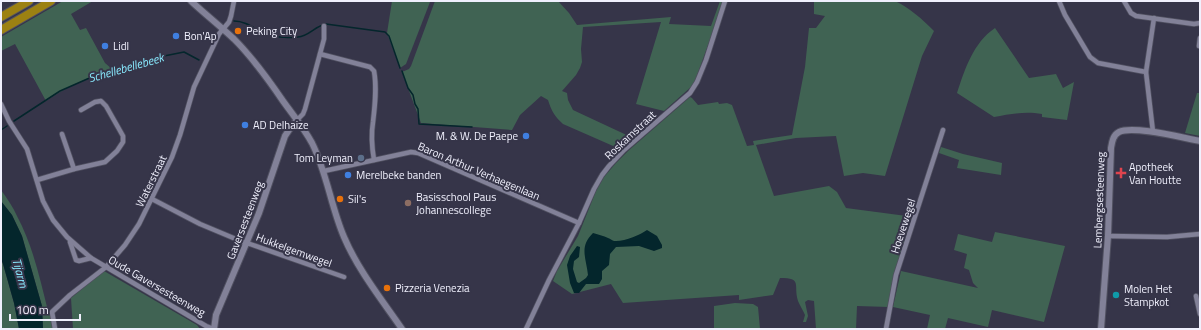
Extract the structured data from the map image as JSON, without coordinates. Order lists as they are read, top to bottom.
{
  "streets": {
    "street": [
      "Roskamstraat",
      "Baron Arthur Verhaegenlaan",
      "Waterstraat",
      "Lembergsesteenweg",
      "Gaversesteenweg",
      "Hoevewegel",
      "Hukkelgemwegel",
      "Oude Gaversesteenweg"
    ]
  },
  "crossings": [
    ["Roskamstraat", "Baron Arthur Verhaegenlaan"],
    ["Waterstraat", "Hukkelgemwegel"],
    ["Waterstraat", "Oude Gaversesteenweg"],
    ["Gaversesteenweg", "Hukkelgemwegel"],
    ["Gaversesteenweg", "Oude Gaversesteenweg"]
  ],
  "water": ["Schellebellebeek", "Tijarm"],
  "places": {
    "other": [
      "Peking City",
      "Bon'Ap",
      "Lidl",
      "AD Delhaize",
      "M. & W. De Paepe",
      "Tom Leyman",
      "Merelbeke banden",
      "Sil's",
      "Basisschool Paus Johannescollege",
      "Pizzeria Venezia",
      "Molen Het Stampkot"
    ],
    "health": ["Apotheek Van Houtte"]
  },
  "scale_bar": "100 m"
}
